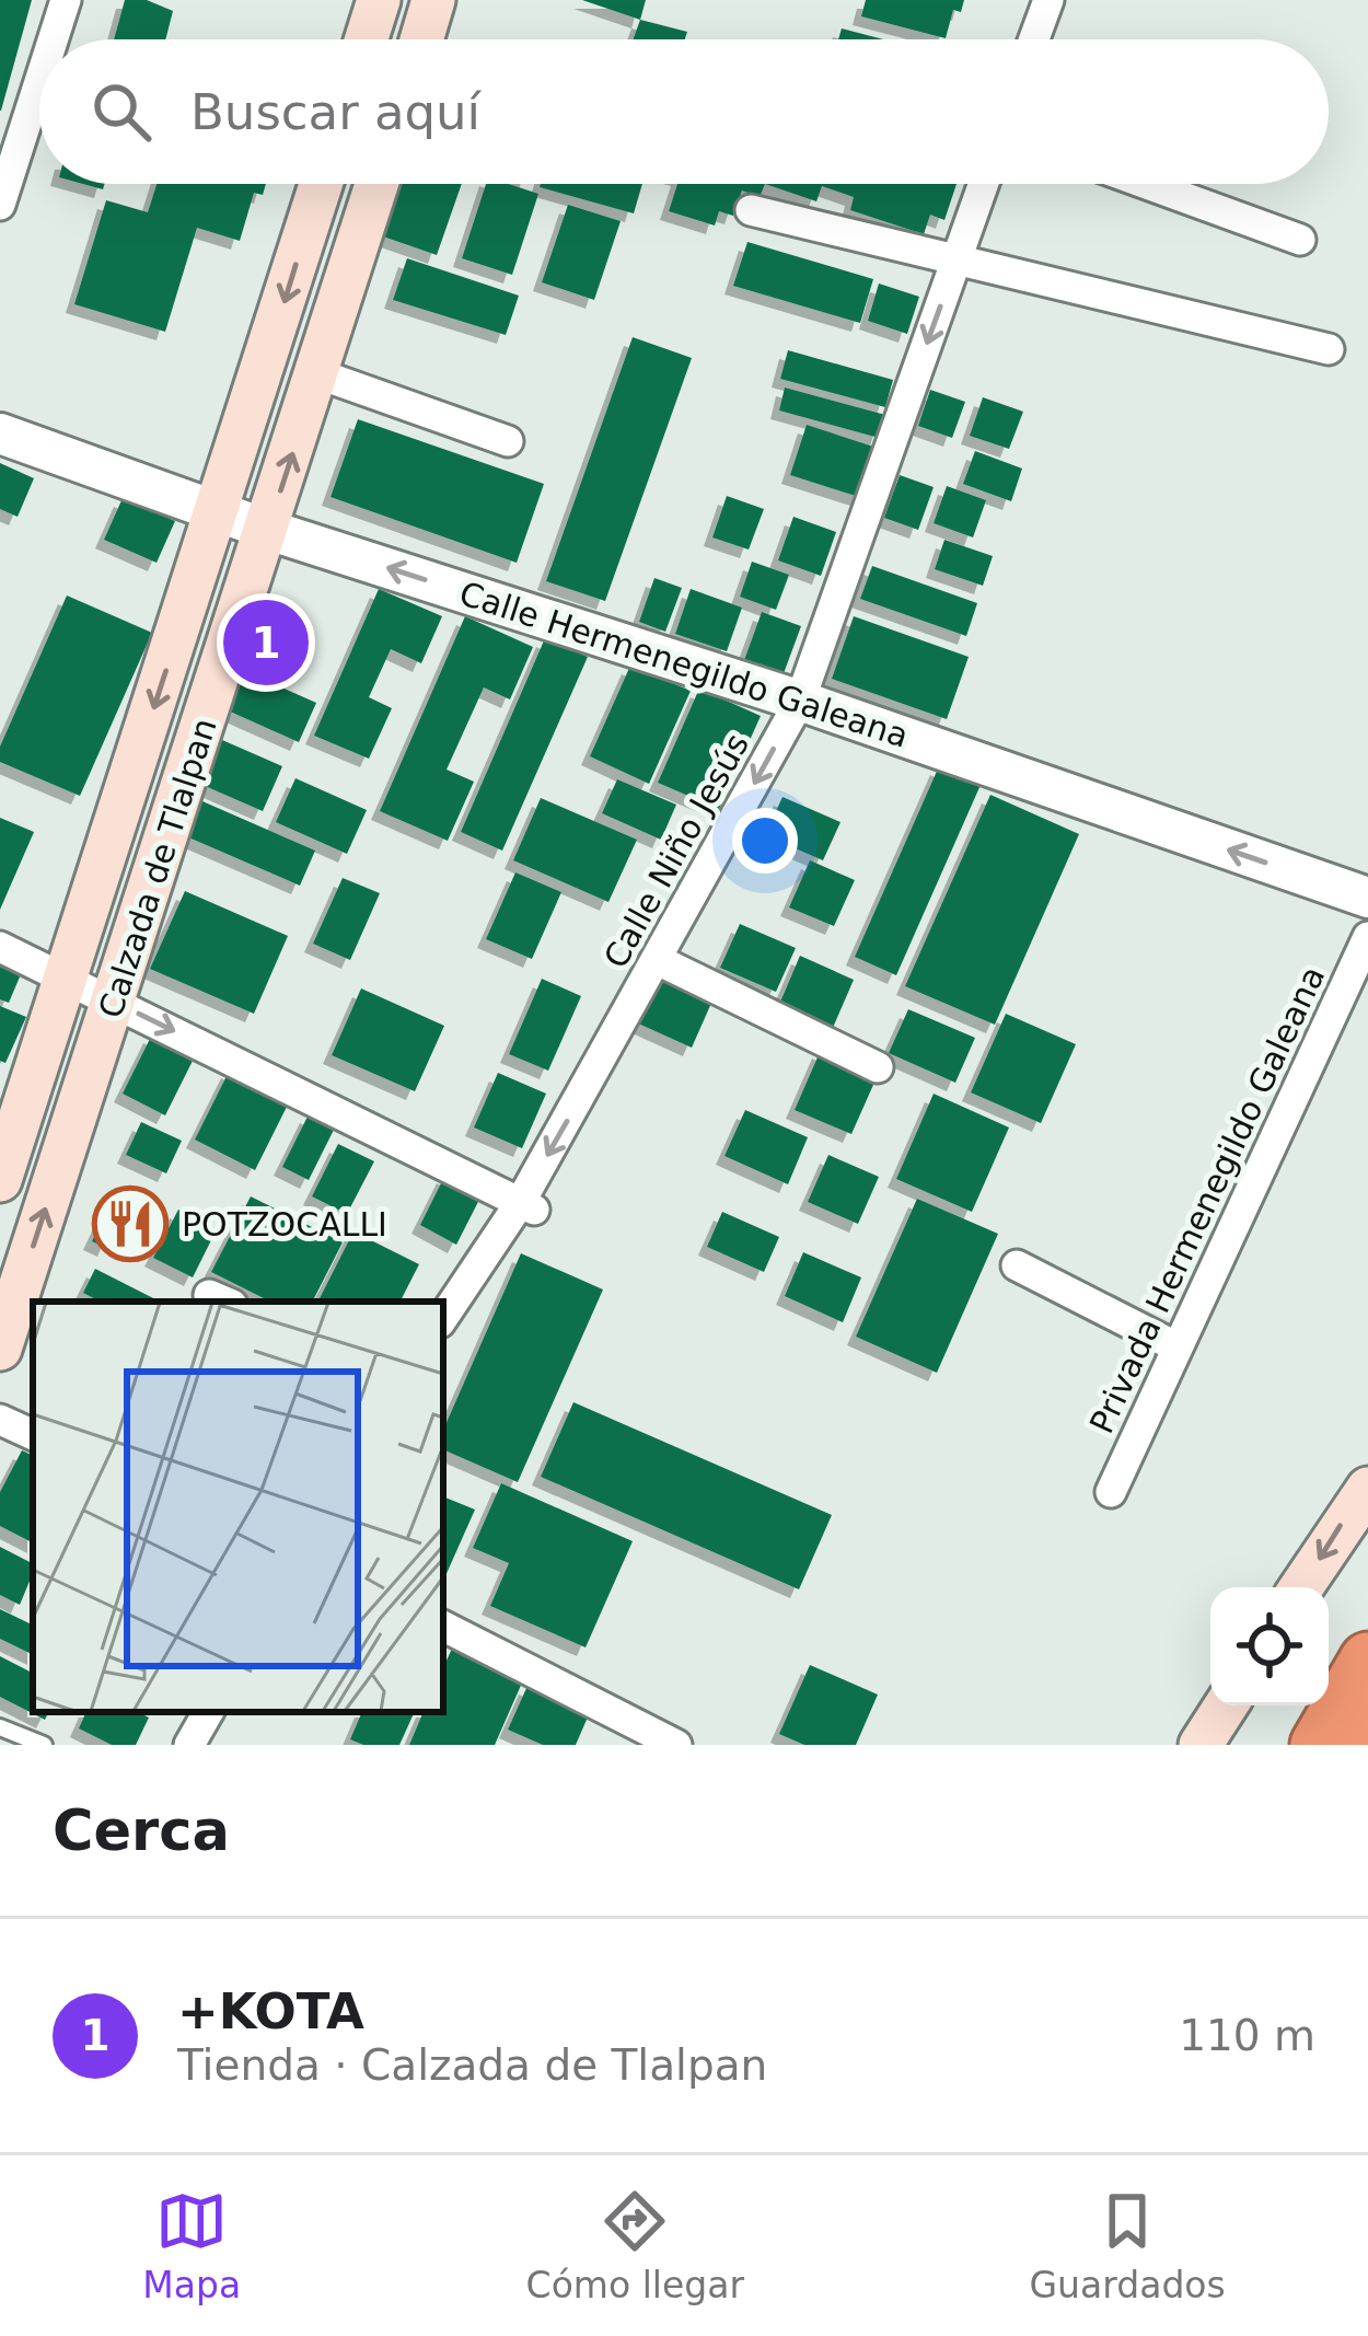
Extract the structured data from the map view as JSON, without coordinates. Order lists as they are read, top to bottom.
{
  "streets": {
    "main road": ["Calzada de Tlalpan"],
    "street": ["Calle Hermenegildo Galeana", "Calle Niño Jesús", "Privada Hermenegildo Galeana"]
  },
  "crossings": [
    ["Calle Hermenegildo Galeana", "Calle Niño Jesús"],
    ["Calle Hermenegildo Galeana", "Calzada de Tlalpan"]
  ],
  "one_way": ["Calle Niño Jesús"],
  "places": {
    "restaurant": ["POTZOCALLI"]
  },
  "page": {
    "search": "Buscar aquí",
    "pins": "1",
    "heading": "Cerca",
    "list": [
      {
        "mark": "1",
        "name": "+KOTA",
        "note": "Tienda · Calzada de Tlalpan",
        "value": "110 m"
      }
    ],
    "nav": ["Mapa", "Cómo llegar", "Guardados"]
  }
}
